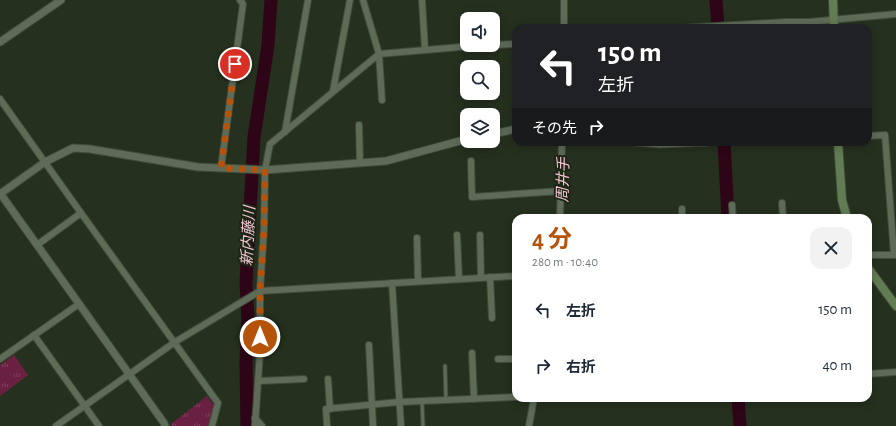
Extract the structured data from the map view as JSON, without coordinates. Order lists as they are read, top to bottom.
{
  "water": ["周井手", "新内藤川"],
  "page": {
    "turn": ["150 m", "左折"],
    "then": "その先",
    "heading": ["4 分", "280 m · 10:40"],
    "list": [
      {
        "name": "左折",
        "value": "150 m"
      },
      {
        "name": "右折",
        "value": "40 m"
      }
    ]
  }
}
